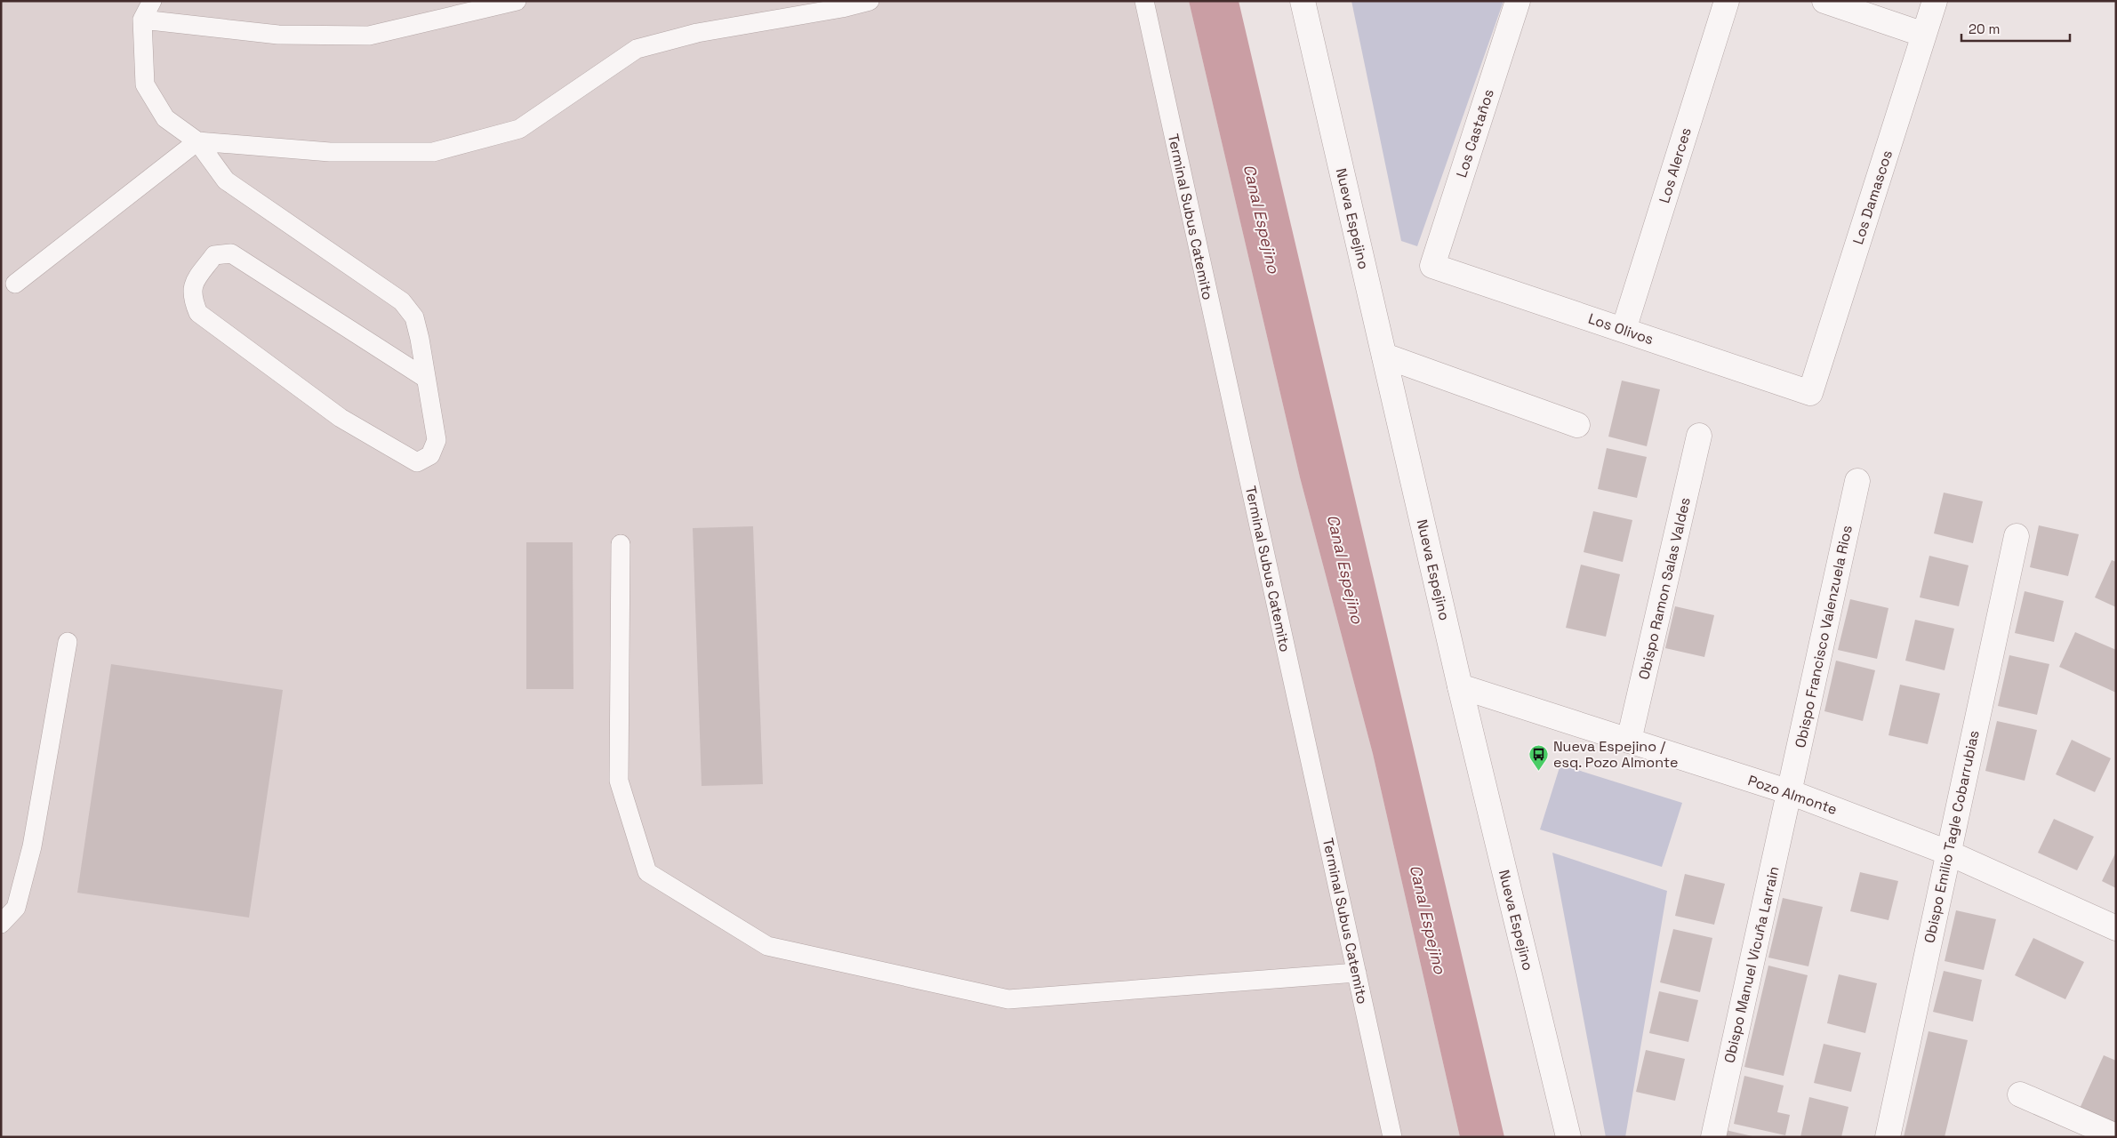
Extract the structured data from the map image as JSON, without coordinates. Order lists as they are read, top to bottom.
{
  "streets": {
    "street": [
      "Los Castaños",
      "Los Alerces",
      "Los Damascos",
      "Nueva Espejino",
      "Los Olivos",
      "Obispo Ramon Salas Valdes",
      "Obispo Francisco Valenzuela Rios",
      "Pozo Almonte",
      "Obispo Emilio Tagle Cobarrubias",
      "Obispo Manuel Vicuña Larrain"
    ],
    "lane": ["Terminal Subus Catemito"]
  },
  "crossings": [
    ["Los Castaños", "Los Olivos"],
    ["Los Alerces", "Los Olivos"],
    ["Los Damascos", "Los Olivos"],
    ["Nueva Espejino", "Pozo Almonte"],
    ["Obispo Ramon Salas Valdes", "Pozo Almonte"],
    ["Obispo Francisco Valenzuela Rios", "Pozo Almonte"],
    ["Obispo Francisco Valenzuela Rios", "Obispo Manuel Vicuña Larrain"],
    ["Pozo Almonte", "Obispo Emilio Tagle Cobarrubias"],
    ["Pozo Almonte", "Obispo Manuel Vicuña Larrain"]
  ],
  "water": ["Canal Espejino"],
  "places": {
    "bus stop": ["Nueva Espejino / esq. Pozo Almonte"]
  },
  "scale_bar": "20 m"
}
